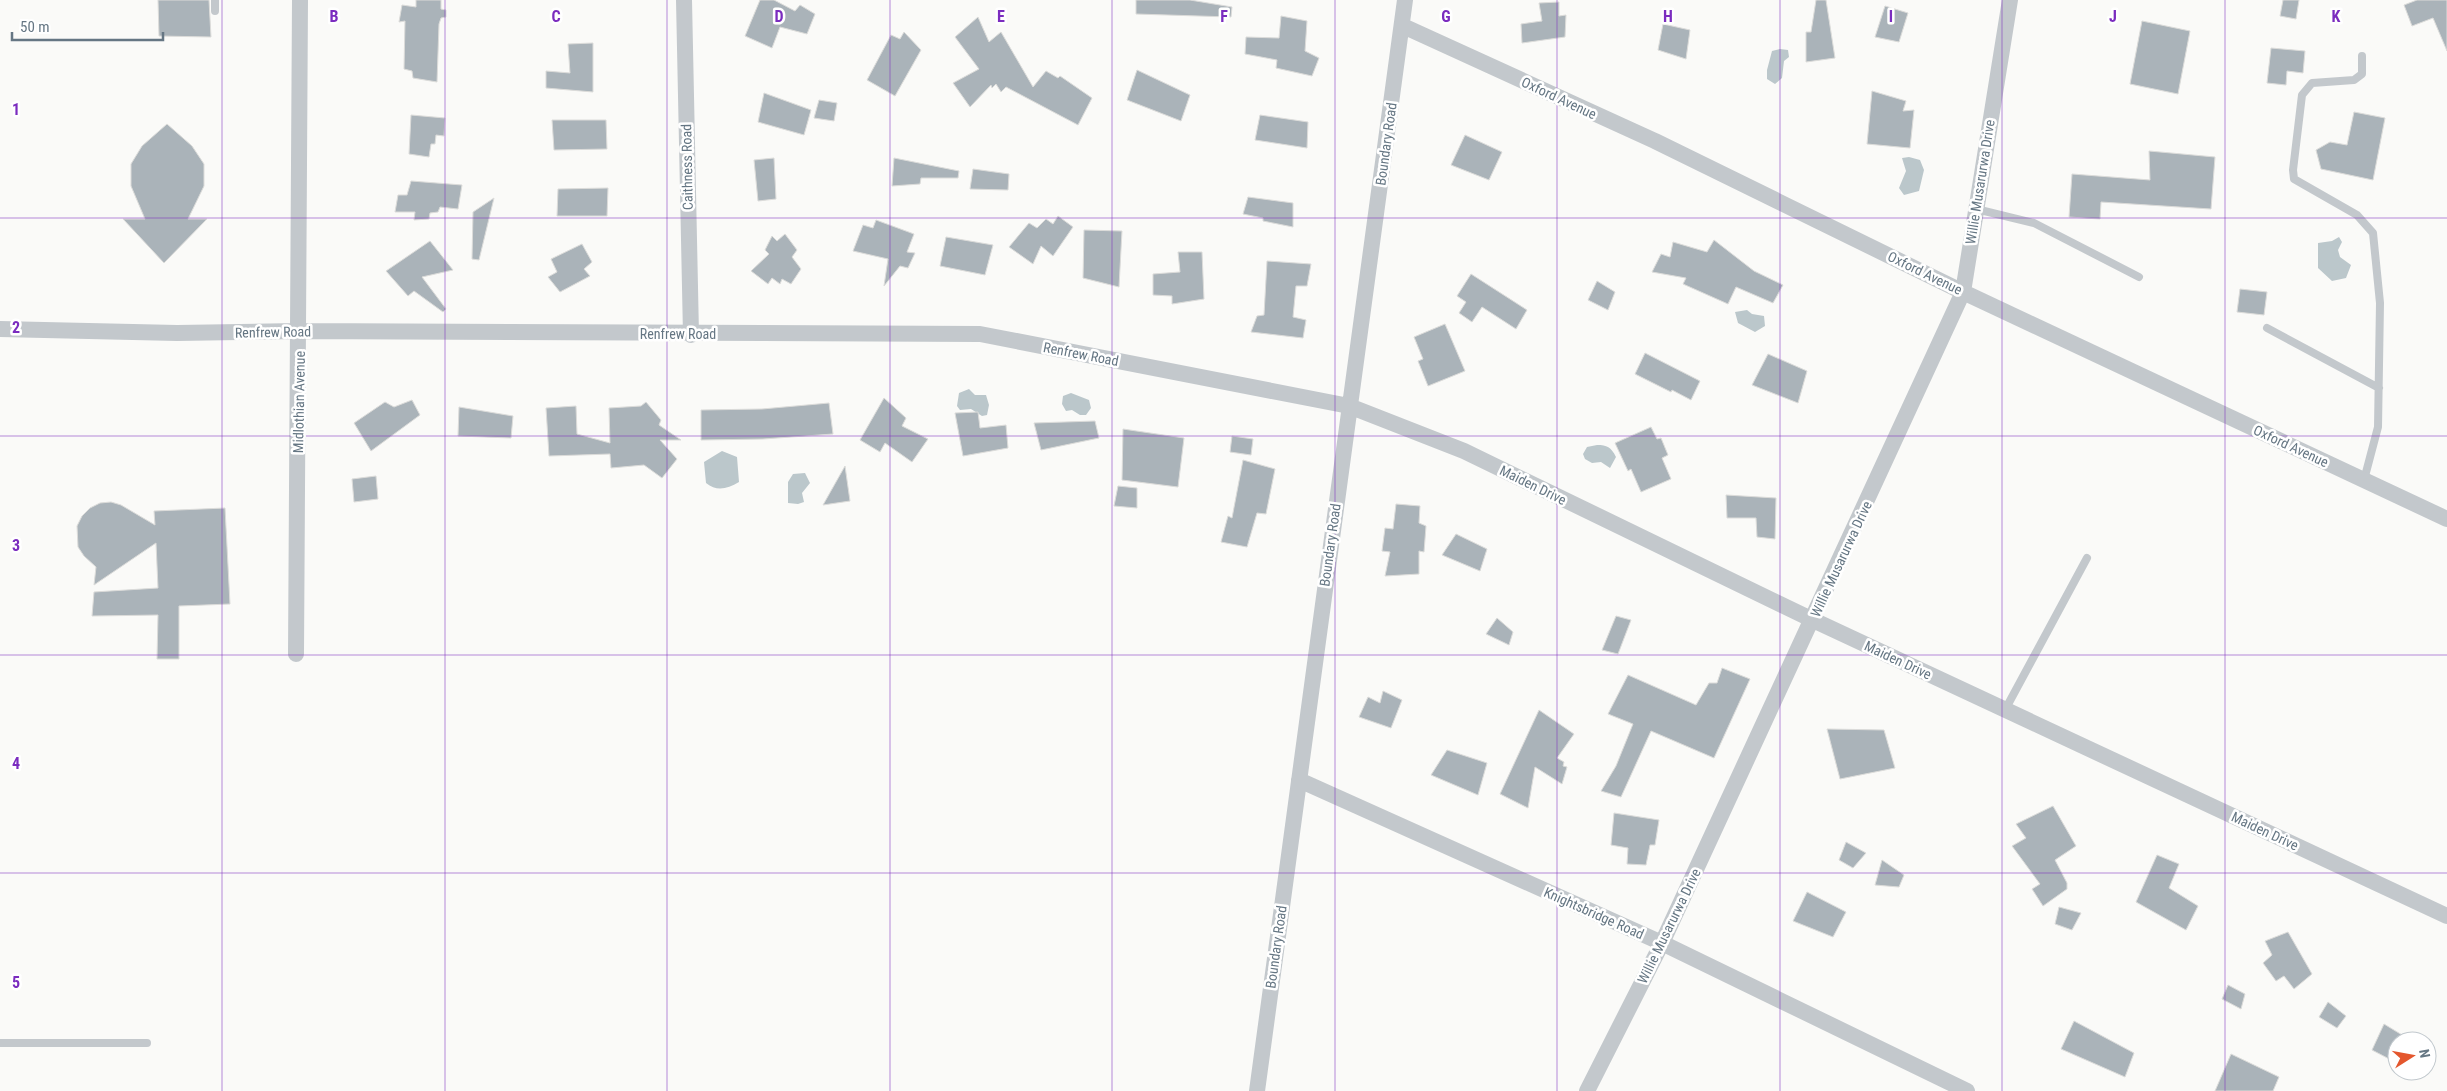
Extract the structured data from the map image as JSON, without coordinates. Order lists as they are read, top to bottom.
{
  "streets": {
    "street": [
      "Oxford Avenue",
      "Boundary Road",
      "Caithness Road",
      "Willie Musarurwa Drive",
      "Renfrew Road",
      "Midlothian Avenue",
      "Maiden Drive",
      "Knightsbridge Road"
    ]
  },
  "crossings": [
    ["Oxford Avenue", "Boundary Road"],
    ["Oxford Avenue", "Willie Musarurwa Drive"],
    ["Boundary Road", "Renfrew Road"],
    ["Boundary Road", "Maiden Drive"],
    ["Boundary Road", "Knightsbridge Road"],
    ["Caithness Road", "Renfrew Road"],
    ["Willie Musarurwa Drive", "Maiden Drive"],
    ["Willie Musarurwa Drive", "Knightsbridge Road"],
    ["Renfrew Road", "Midlothian Avenue"],
    ["Renfrew Road", "Maiden Drive"]
  ],
  "scale_bar": "50 m",
  "north": "right",
  "grid": {
    "columns": [
      "B",
      "C",
      "D",
      "E",
      "F",
      "G",
      "H",
      "I",
      "J",
      "K"
    ],
    "rows": [
      "1",
      "2",
      "3",
      "4",
      "5"
    ]
  }
}
